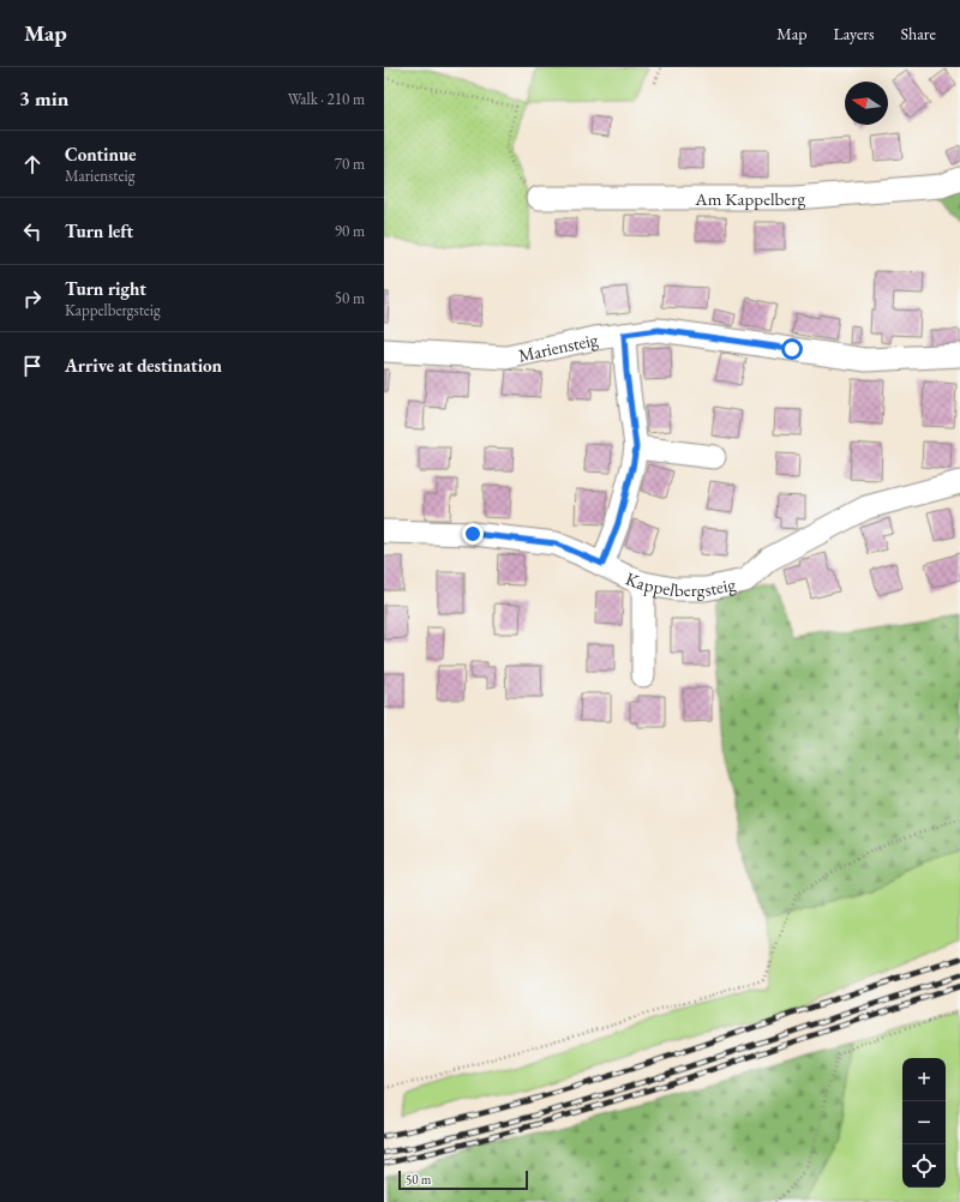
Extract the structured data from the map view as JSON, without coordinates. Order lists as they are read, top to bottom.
{
  "streets": {
    "street": ["Am Kappelberg", "Mariensteig", "Kappelbergsteig"]
  },
  "scale_bar": "50 m",
  "north": "left",
  "page": {
    "header": "Map",
    "nav": ["Map", "Layers", "Share"],
    "heading": ["3 min", "Walk · 210 m"],
    "list": [
      ["Continue", "Mariensteig", "70 m"],
      ["Turn left", "90 m"],
      ["Turn right", "Kappelbergsteig", "50 m"],
      "Arrive at destination"
    ],
    "map_buttons": ["+", "−"],
    "scale": "50 m"
  }
}
